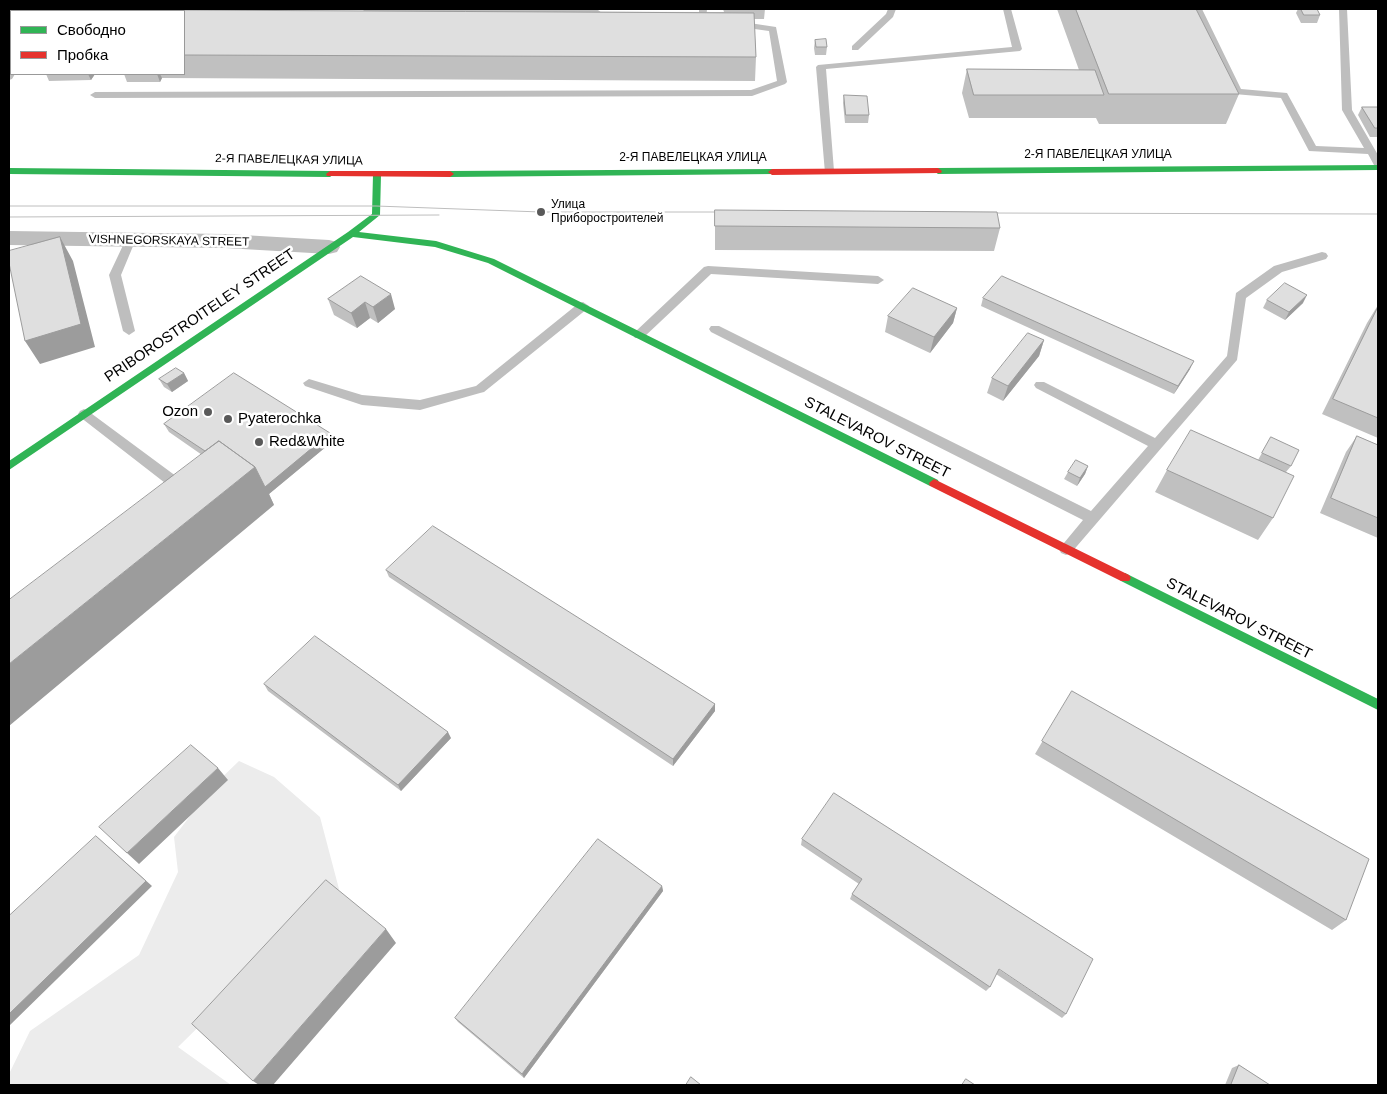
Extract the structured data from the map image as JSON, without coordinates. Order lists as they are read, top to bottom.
{
  "streets": {
    "street": [
      "2-Я ПАВЕЛЕЦКАЯ УЛИЦА",
      "VISHNEGORSKAYA STREET",
      "PRIBOROSTROITELEY STREET",
      "STALEVAROV STREET"
    ]
  },
  "crossings": [
    ["2-Я ПАВЕЛЕЦКАЯ УЛИЦА", "PRIBOROSTROITELEY STREET"],
    ["VISHNEGORSKAYA STREET", "PRIBOROSTROITELEY STREET"],
    ["PRIBOROSTROITELEY STREET", "STALEVAROV STREET"]
  ],
  "places": [
    "Улица Приборостроителей",
    "Ozon",
    "Pyaterochka",
    "Red&White"
  ],
  "legend": ["Свободно", "Пробка"]
}
